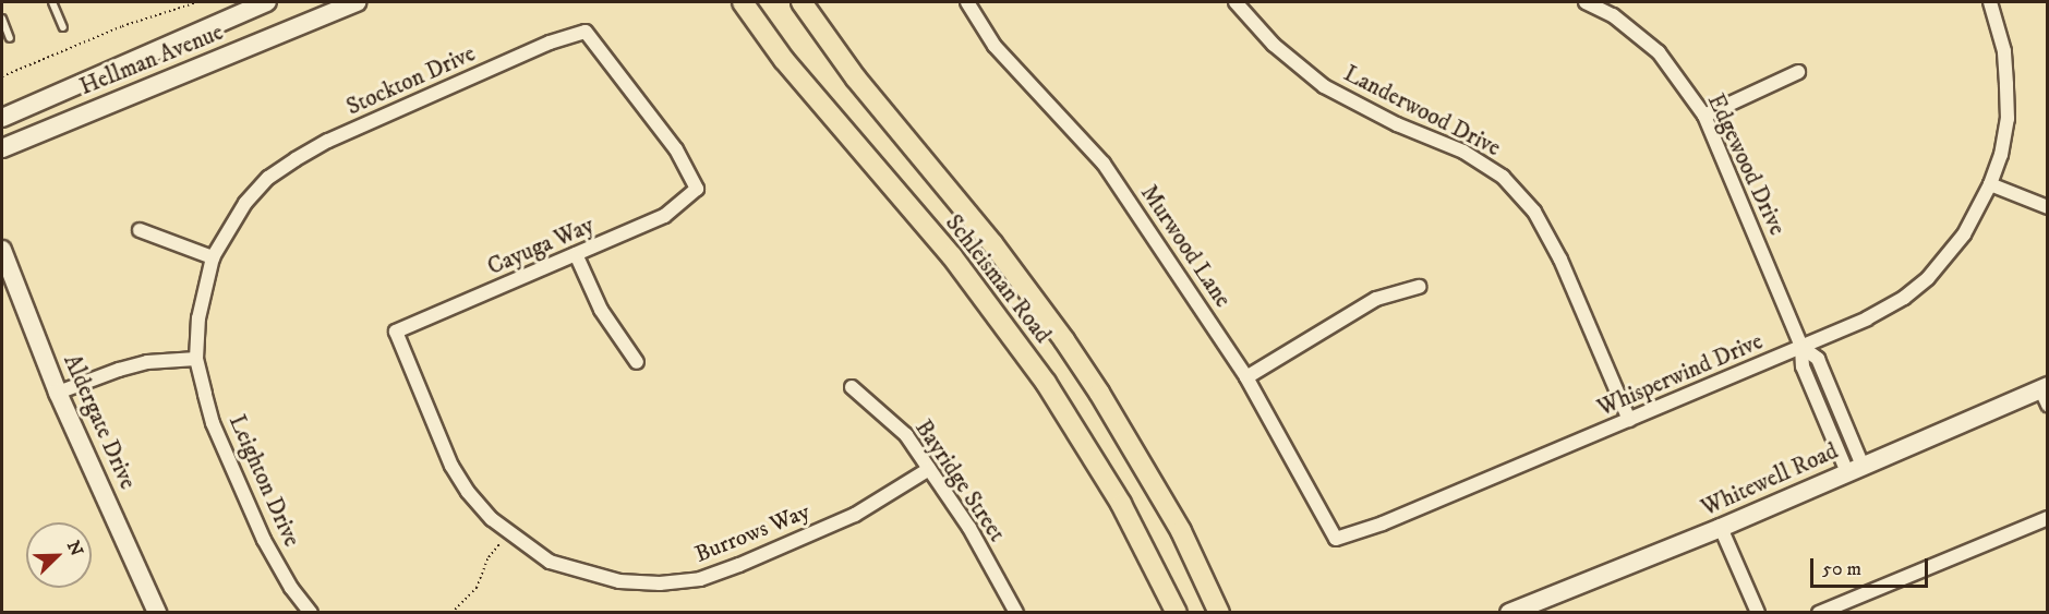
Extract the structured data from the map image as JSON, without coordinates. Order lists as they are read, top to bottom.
{
  "streets": {
    "main road": ["Schleisman Road"],
    "street": [
      "Hellman Avenue",
      "Stockton Drive",
      "Landerwood Drive",
      "Edgewood Drive",
      "Cayuga Way",
      "Murwood Lane",
      "Whisperwind Drive",
      "Aldergate Drive",
      "Whitewell Road",
      "Leighton Drive",
      "Bayridge Street",
      "Burrows Way"
    ]
  },
  "crossings": [
    ["Stockton Drive", "Cayuga Way"],
    ["Stockton Drive", "Leighton Drive"],
    ["Landerwood Drive", "Whisperwind Drive"],
    ["Edgewood Drive", "Whisperwind Drive"],
    ["Edgewood Drive", "Whitewell Road"],
    ["Cayuga Way", "Burrows Way"],
    ["Murwood Lane", "Whisperwind Drive"],
    ["Bayridge Street", "Burrows Way"]
  ],
  "scale_bar": "50 m",
  "north": "top right"
}
